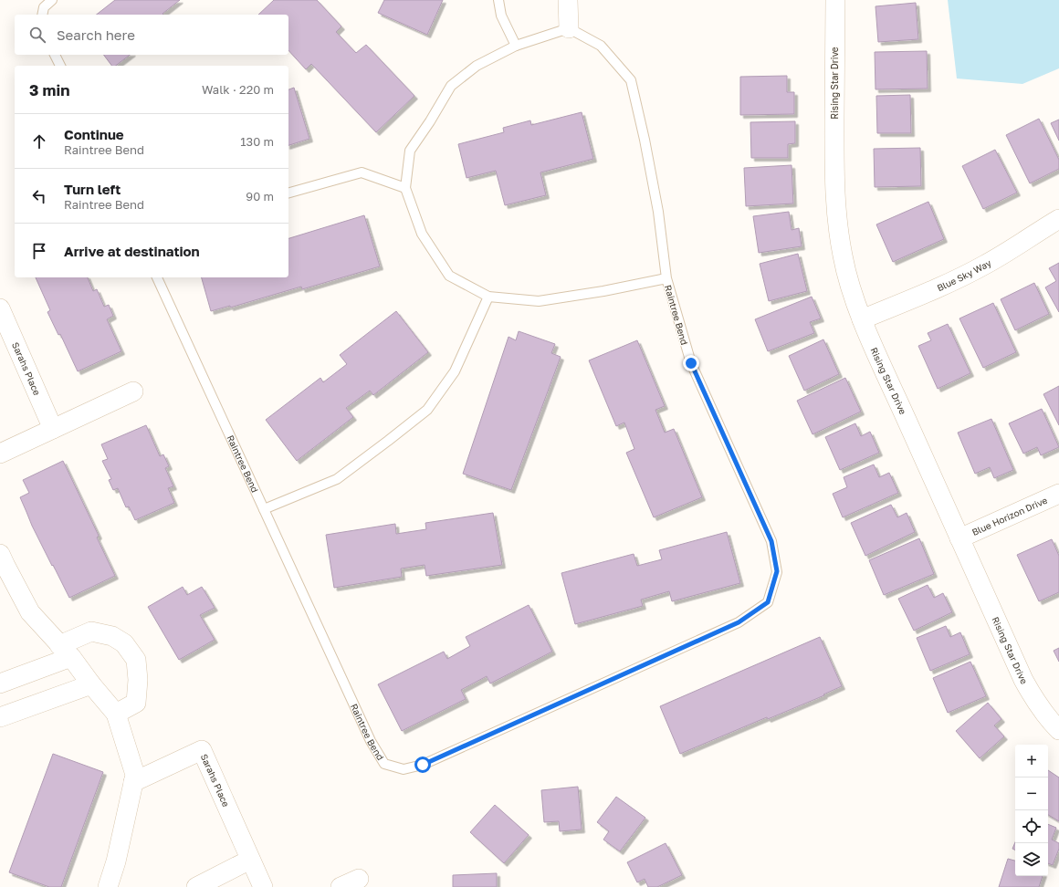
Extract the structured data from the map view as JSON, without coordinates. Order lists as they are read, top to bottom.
{
  "streets": {
    "street": [
      "Rising Star Drive",
      "Blue Sky Way",
      "Sarahs Place",
      "Blue Horizon Drive"
    ],
    "lane": ["Raintree Bend"]
  },
  "crossings": [
    ["Rising Star Drive", "Blue Sky Way"],
    ["Rising Star Drive", "Blue Horizon Drive"]
  ],
  "page": {
    "search": "Search here",
    "heading": ["3 min", "Walk · 220 m"],
    "list": [
      ["Continue", "Raintree Bend", "130 m"],
      ["Turn left", "Raintree Bend", "90 m"],
      "Arrive at destination"
    ],
    "map_buttons": ["+", "−"]
  }
}
